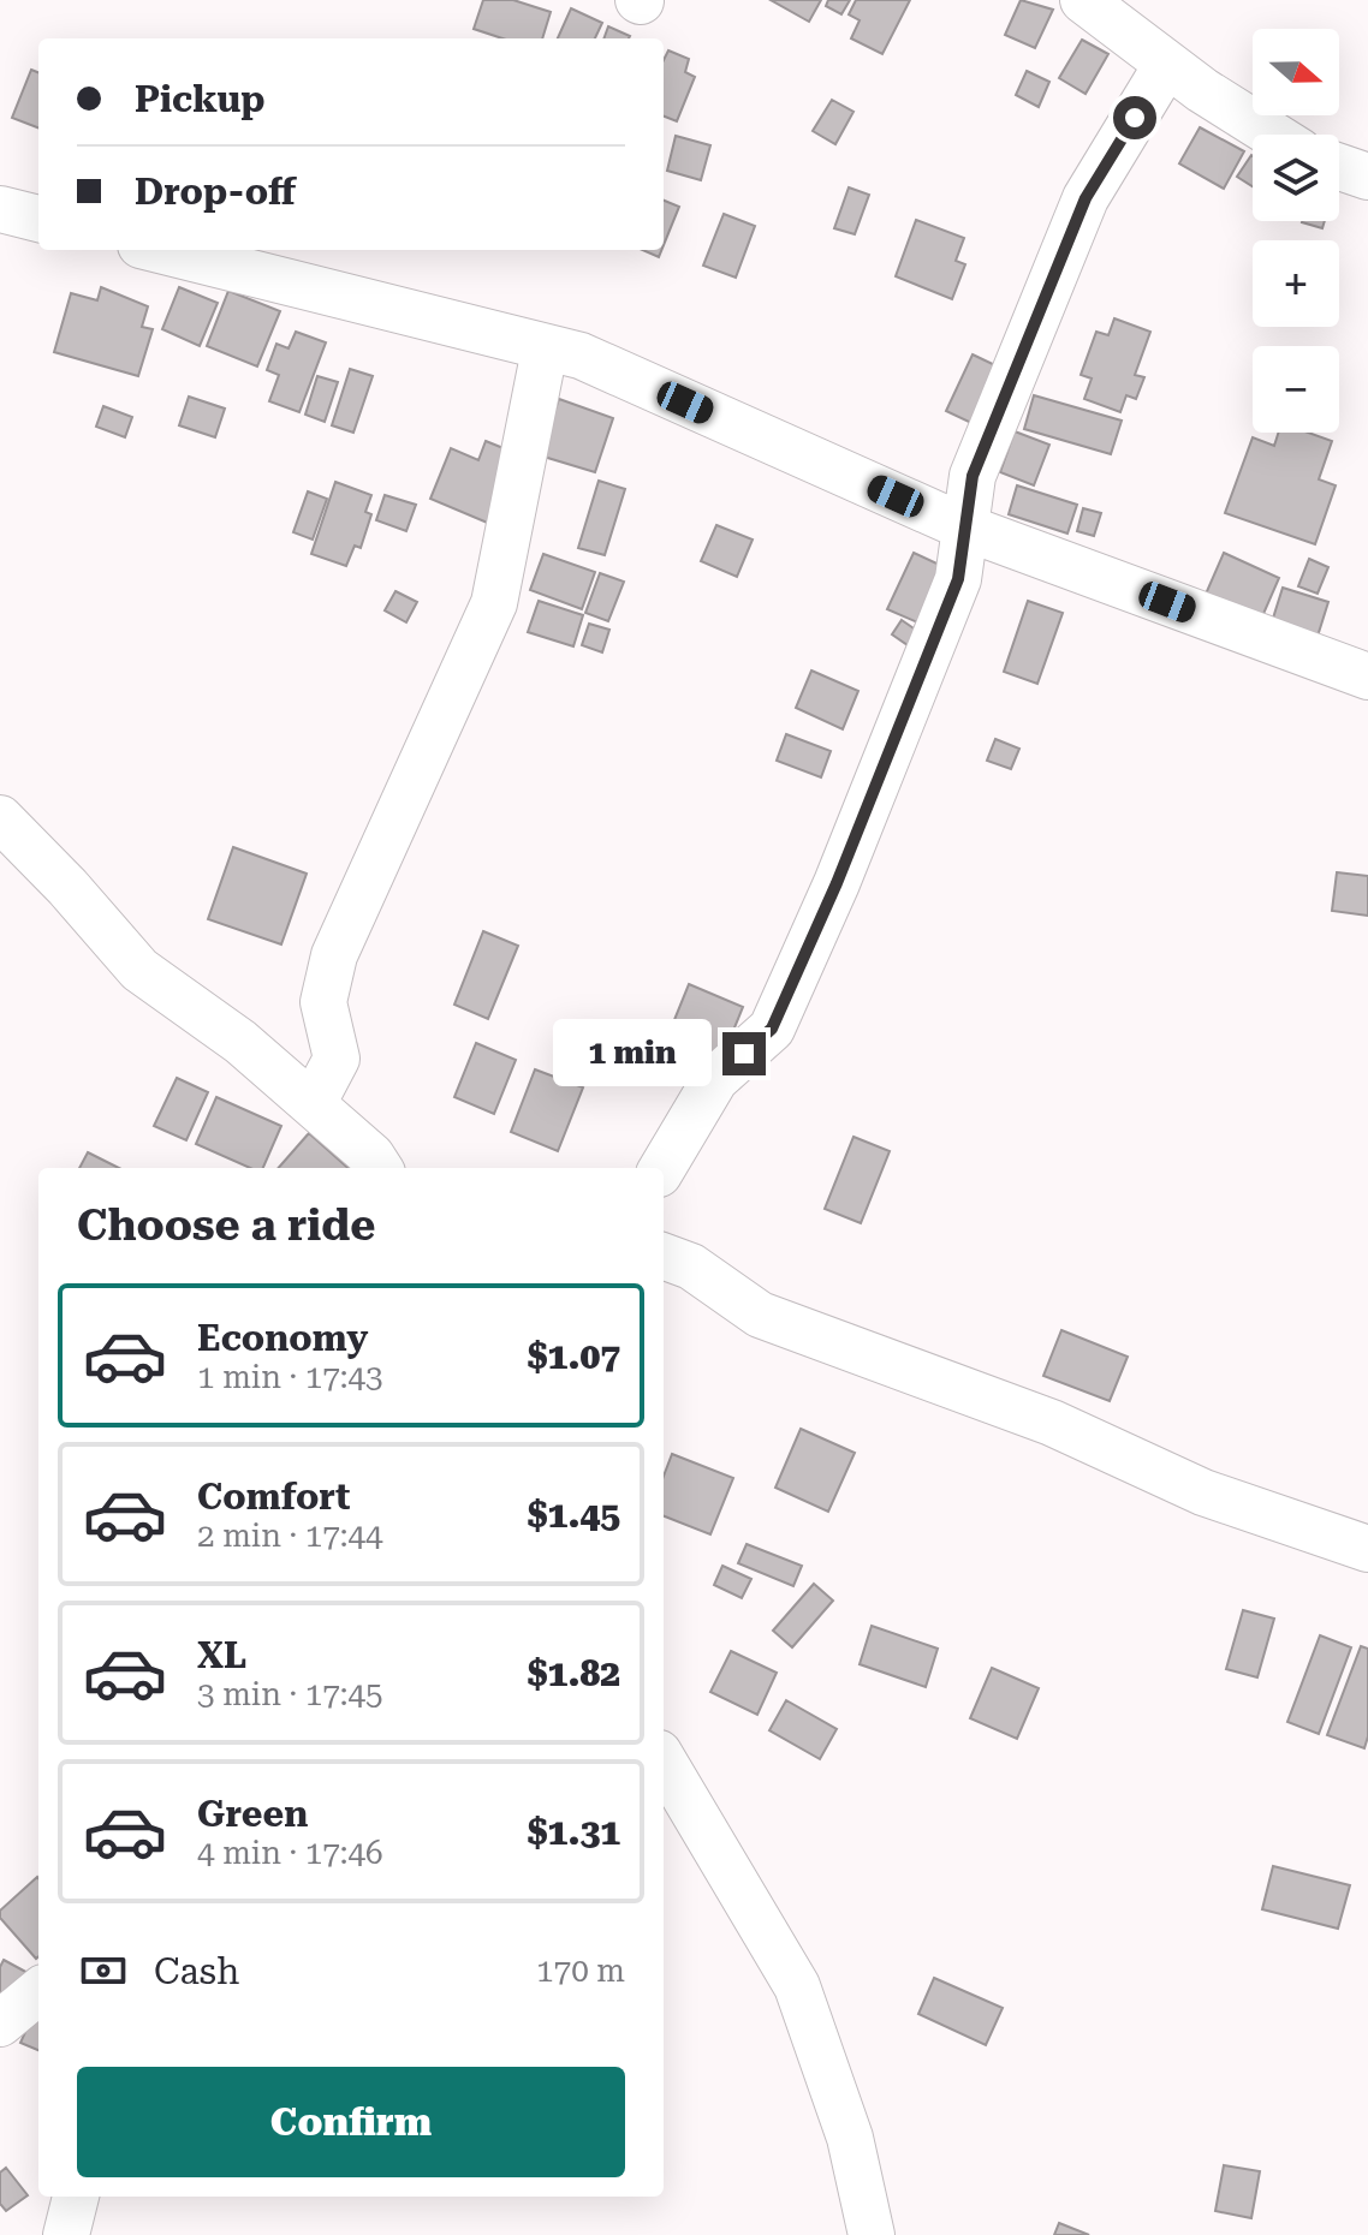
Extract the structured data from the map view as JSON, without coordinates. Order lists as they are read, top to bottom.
{
  "north": "right",
  "page": {
    "map_buttons": ["+", "−"],
    "banner": ["Pickup", "Drop-off"],
    "bubble": "1 min",
    "heading": "Choose a ride",
    "list": [
      {
        "name": "Economy",
        "note": "1 min · 17:43",
        "value": "$1.07"
      },
      {
        "name": "Comfort",
        "note": "2 min · 17:44",
        "value": "$1.45"
      },
      {
        "name": "XL",
        "note": "3 min · 17:45",
        "value": "$1.82"
      },
      {
        "name": "Green",
        "note": "4 min · 17:46",
        "value": "$1.31"
      }
    ],
    "pay": ["Cash", "170 m"],
    "buttons": "Confirm"
  }
}
